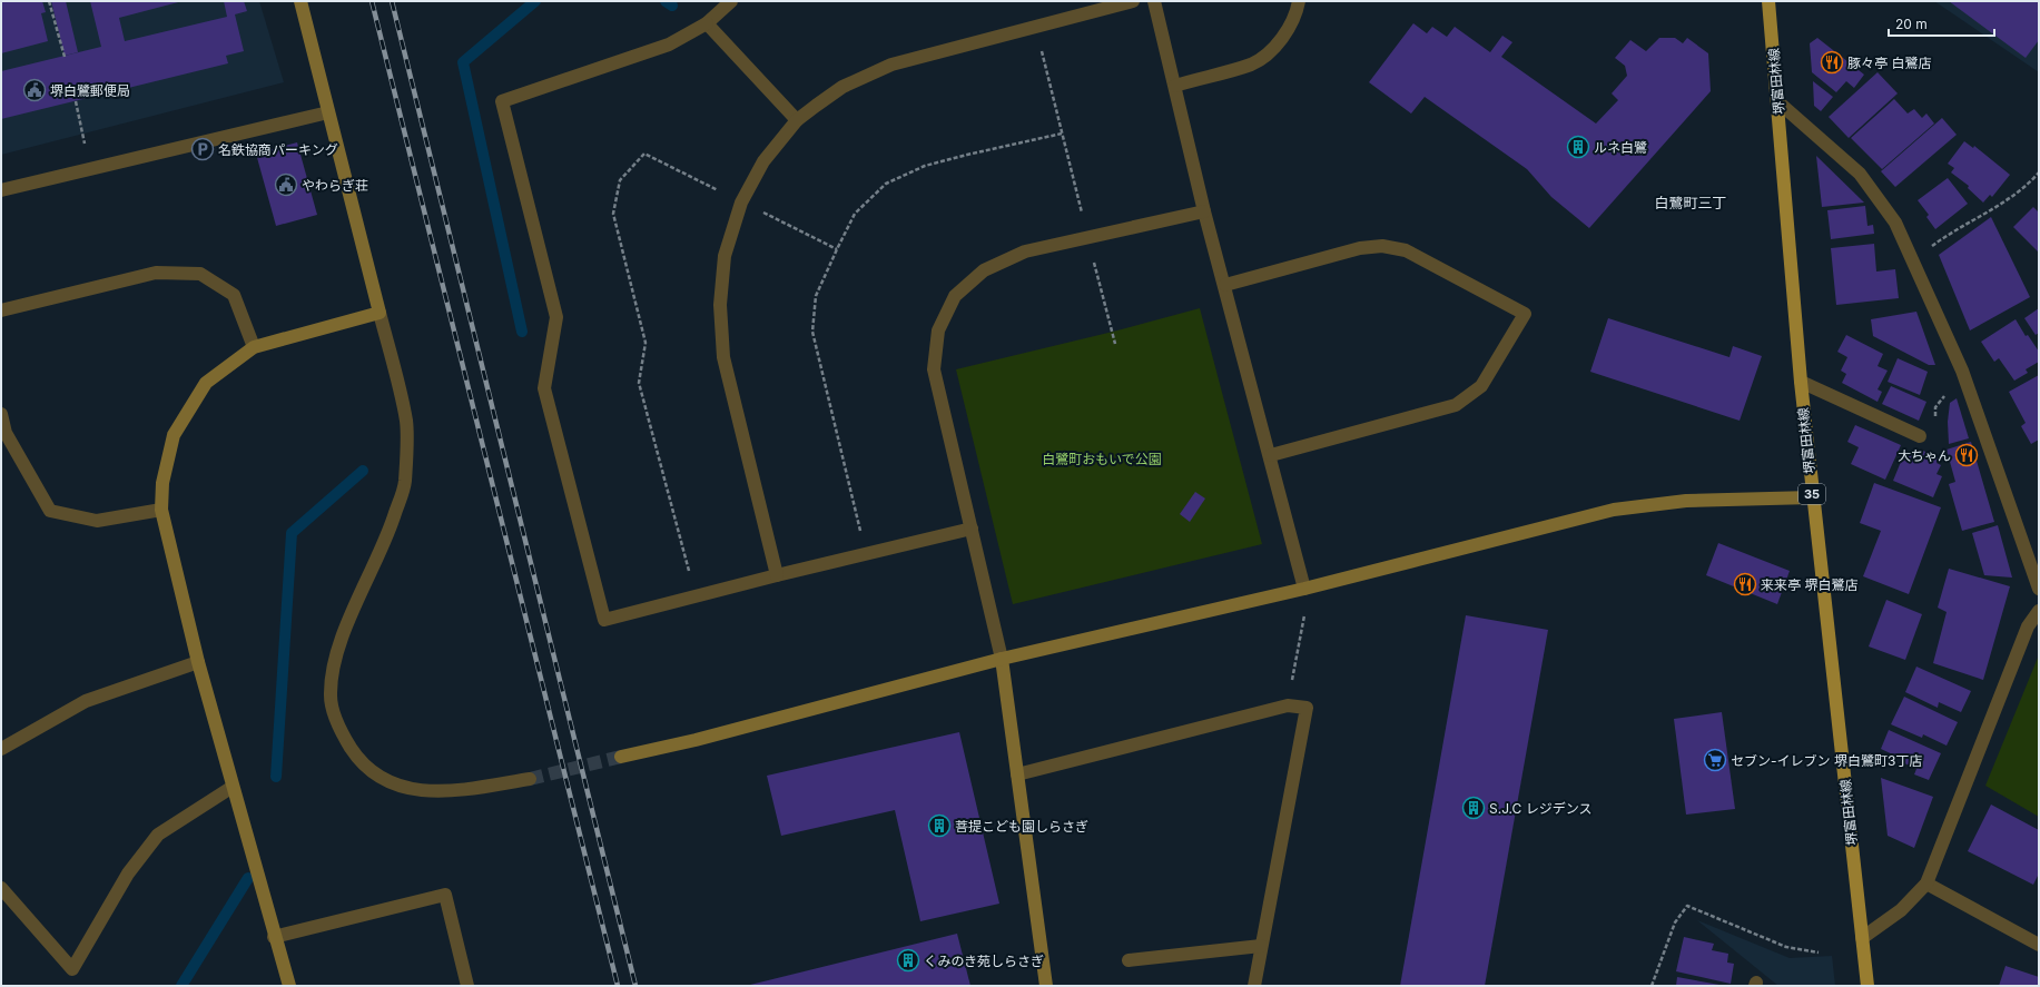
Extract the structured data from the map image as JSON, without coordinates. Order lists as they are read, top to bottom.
{
  "streets": {
    "main road": ["堺富田林線", "35"]
  },
  "districts": ["白鷺町三丁"],
  "parks": ["白鷺町おもいで公園"],
  "places": {
    "restaurant": ["豚々亭 白鷺店", "大ちゃん", "来来亭 堺白鷺店"],
    "public building": ["堺白鷺郵便局", "やわらぎ荘"],
    "building": [
      "ルネ白鷺",
      "S.J.C レジデンス",
      "菩提こども園しらさぎ",
      "くみのき苑しらさぎ"
    ],
    "parking": ["名鉄協商パーキング"],
    "supermarket": ["セブン-イレブン 堺白鷺町3丁店"]
  },
  "scale_bar": "20 m"
}
